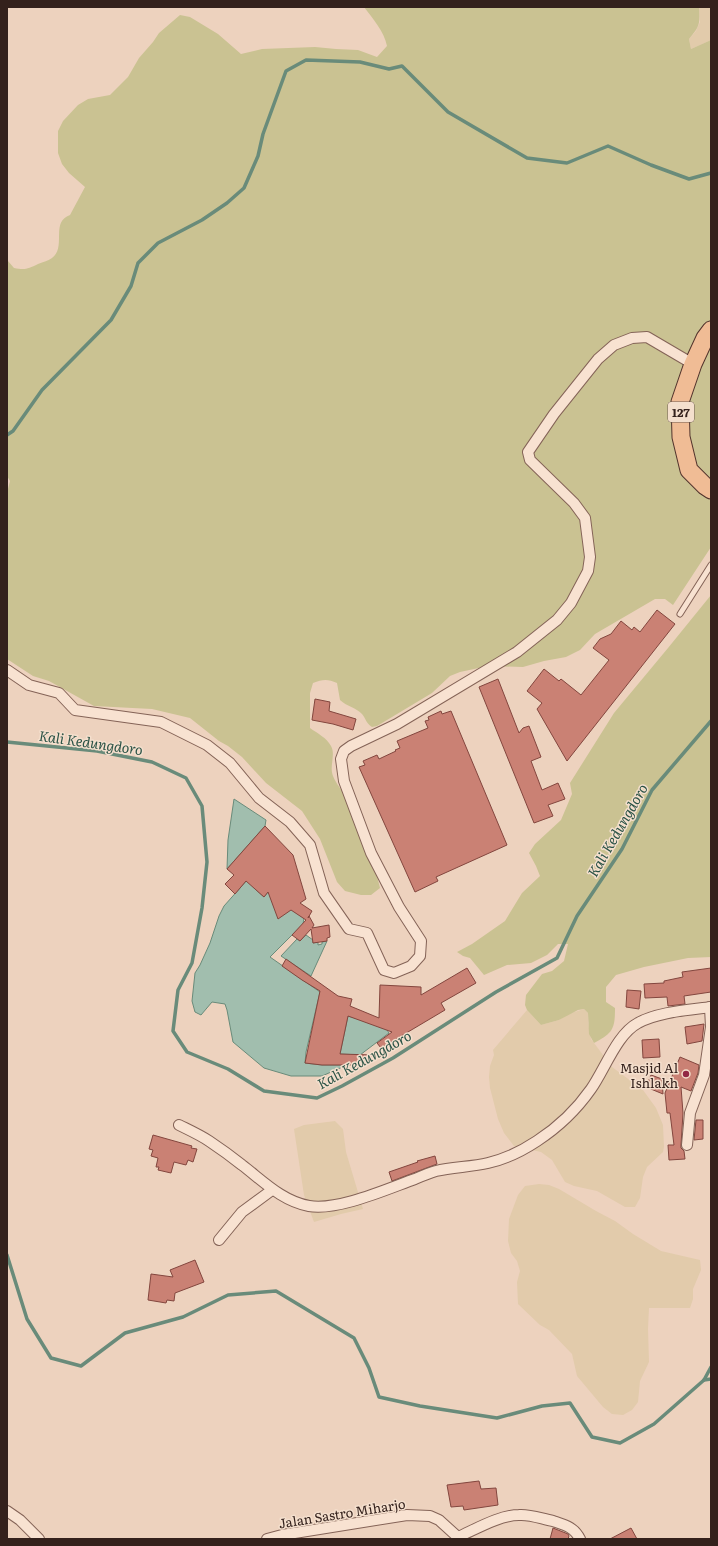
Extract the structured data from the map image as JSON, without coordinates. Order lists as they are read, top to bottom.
{
  "streets": {
    "main road": ["127"],
    "street": ["Jalan Sastro Miharjo"]
  },
  "water": ["Kali Kedungdoro"],
  "places": ["Masjid Al Ishlakh"]
}
